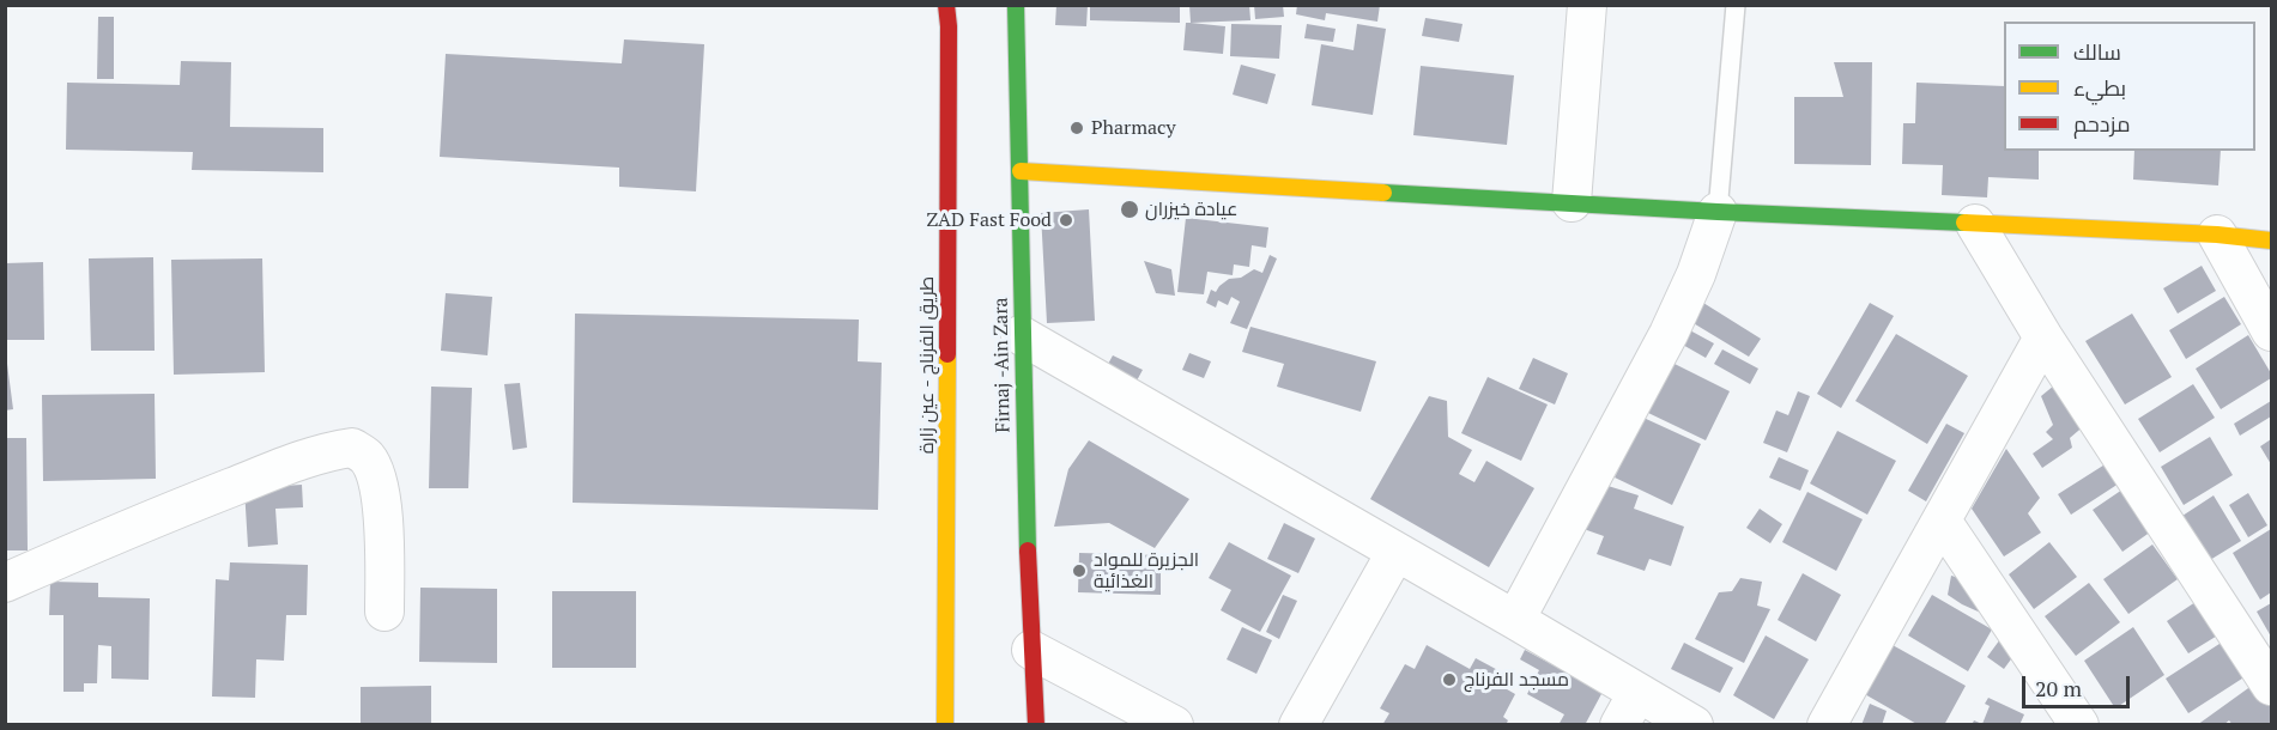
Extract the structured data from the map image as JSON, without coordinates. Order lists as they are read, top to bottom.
{
  "streets": {
    "main road": ["طريق الفرناج - عين زارة", "Firnaj -Ain Zara"]
  },
  "places": [
    "Pharmacy",
    "عيادة خيزران",
    "ZAD Fast Food",
    "الجزيرة للمواد الغذائية",
    "مسجد الفرناج"
  ],
  "legend": ["سالك", "بطيء", "مزدحم"],
  "scale_bar": "20 m"
}
